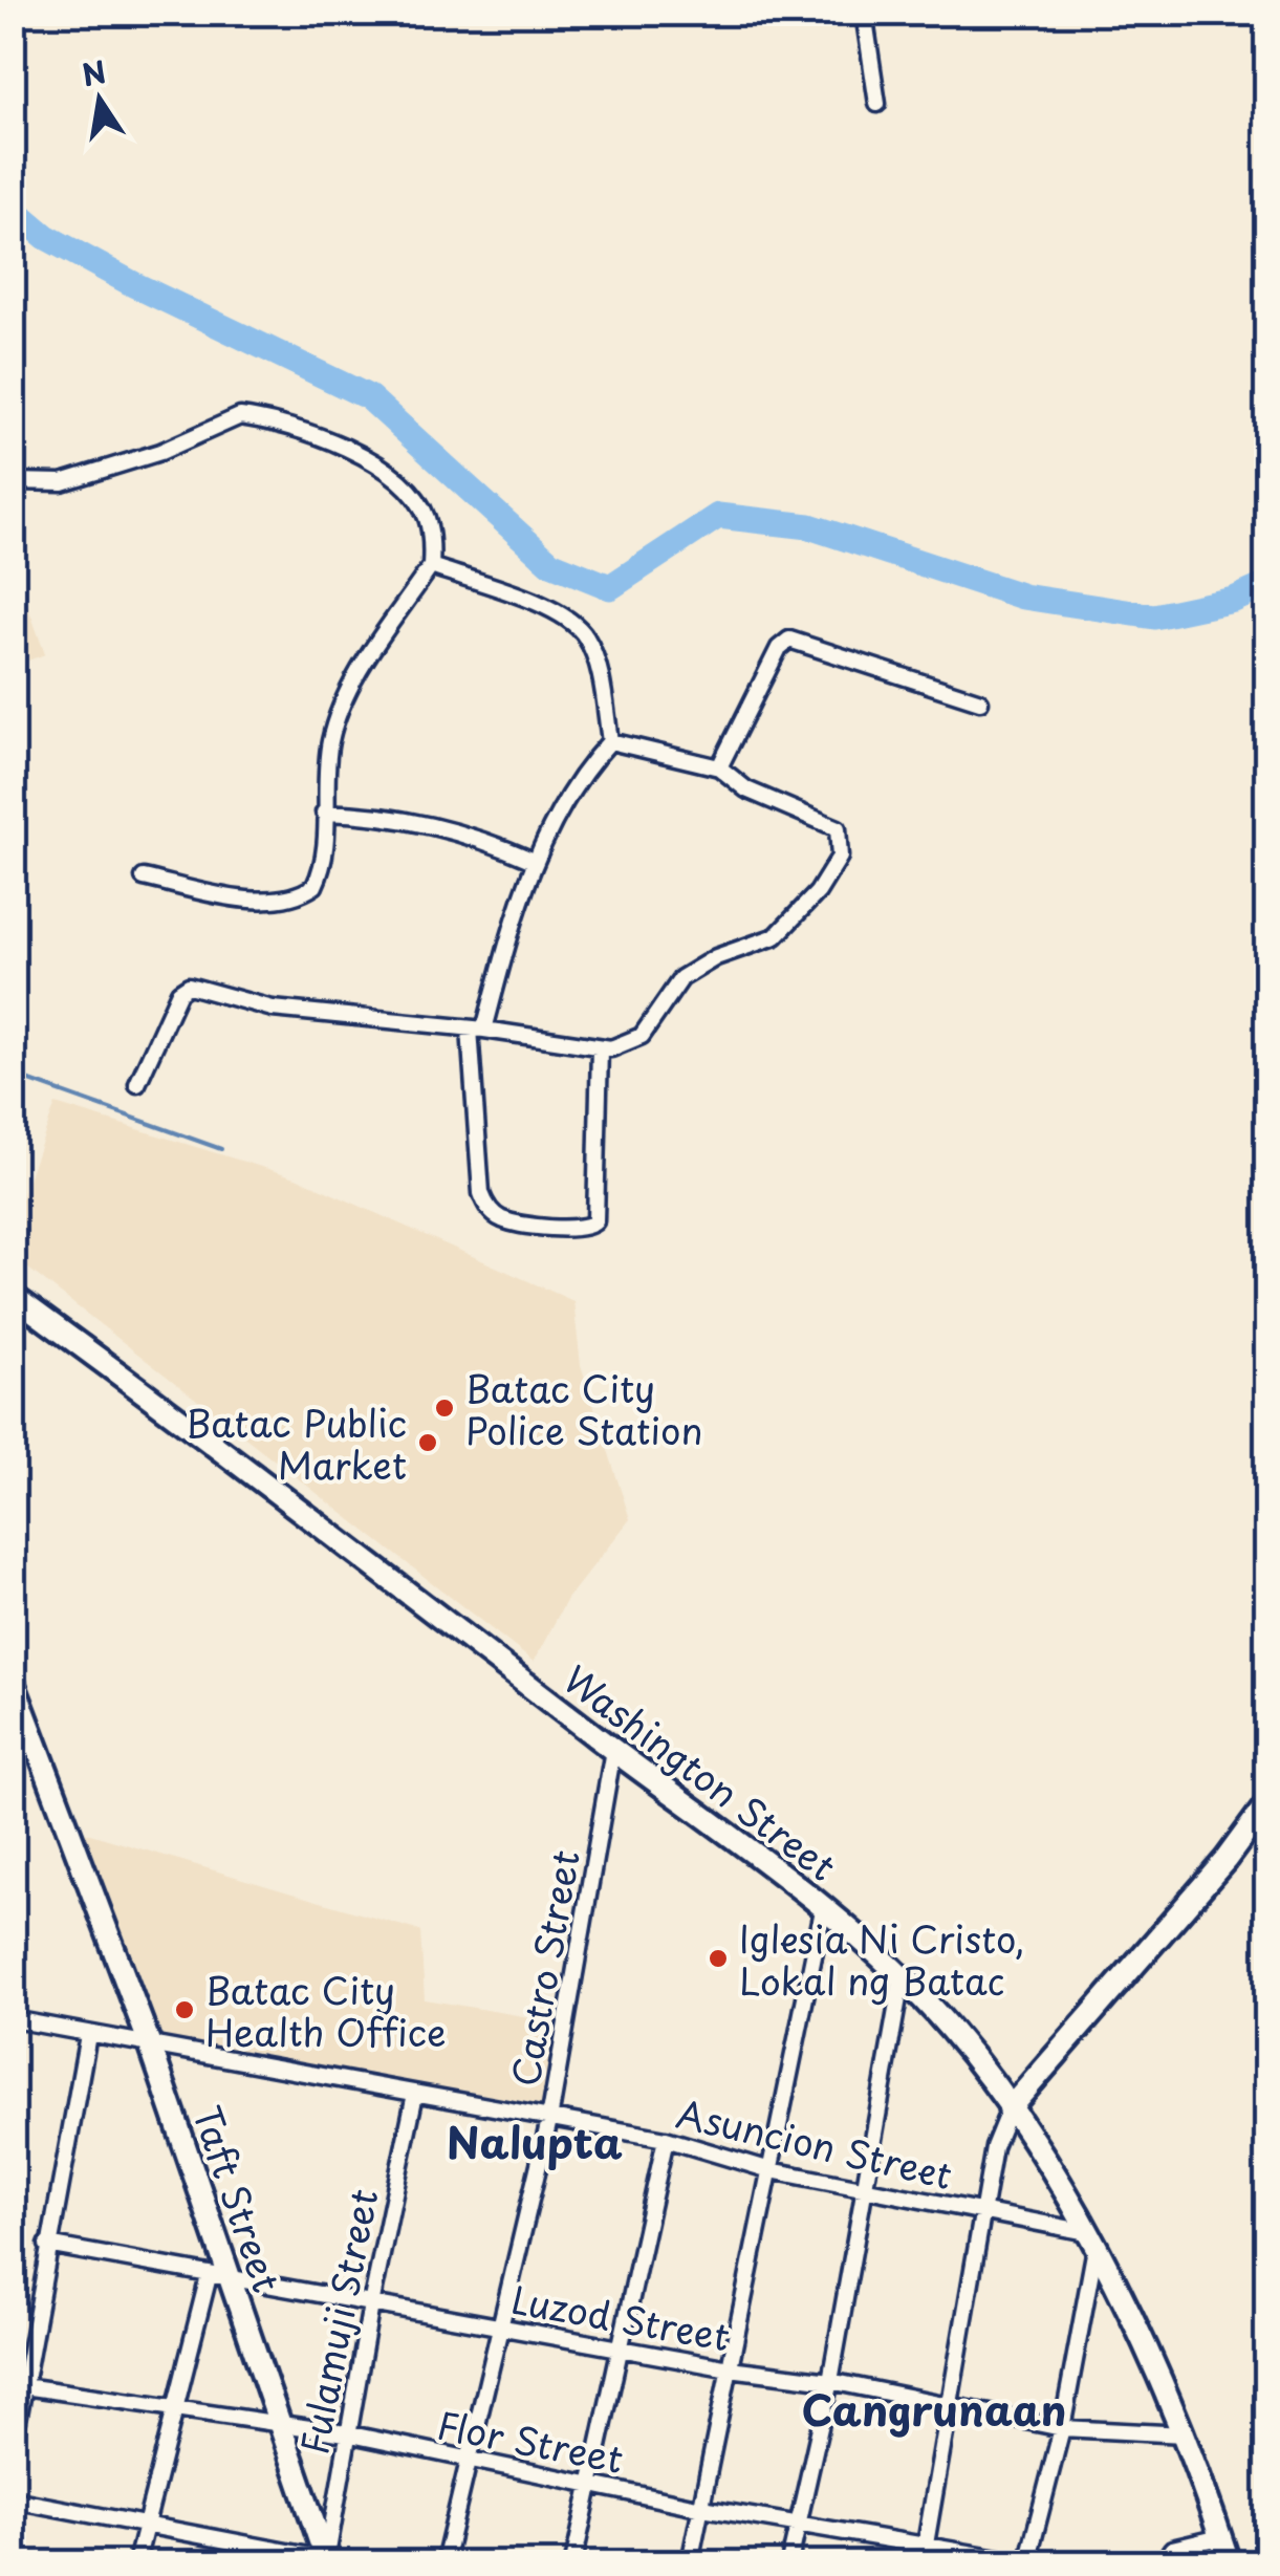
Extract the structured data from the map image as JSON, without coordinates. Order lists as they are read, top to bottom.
{
  "streets": {
    "main road": ["Washington Street", "Taft Street"],
    "street": [
      "Castro Street",
      "Asuncion Street",
      "Luzod Street",
      "Fulamuji Street",
      "Flor Street"
    ]
  },
  "crossings": [
    ["Washington Street", "Castro Street"],
    ["Washington Street", "Asuncion Street"],
    ["Washington Street", "Luzod Street"],
    ["Castro Street", "Asuncion Street"],
    ["Castro Street", "Luzod Street"],
    ["Castro Street", "Flor Street"],
    ["Asuncion Street", "Taft Street"],
    ["Asuncion Street", "Fulamuji Street"],
    ["Taft Street", "Luzod Street"],
    ["Taft Street", "Fulamuji Street"],
    ["Taft Street", "Flor Street"],
    ["Luzod Street", "Fulamuji Street"],
    ["Fulamuji Street", "Flor Street"]
  ],
  "districts": ["Nalupta", "Cangrunaan"],
  "places": [
    "Batac City Police Station",
    "Batac Public Market",
    "Iglesia Ni Cristo, Lokal ng Batac",
    "Batac City Health Office"
  ],
  "north": "top"
}
